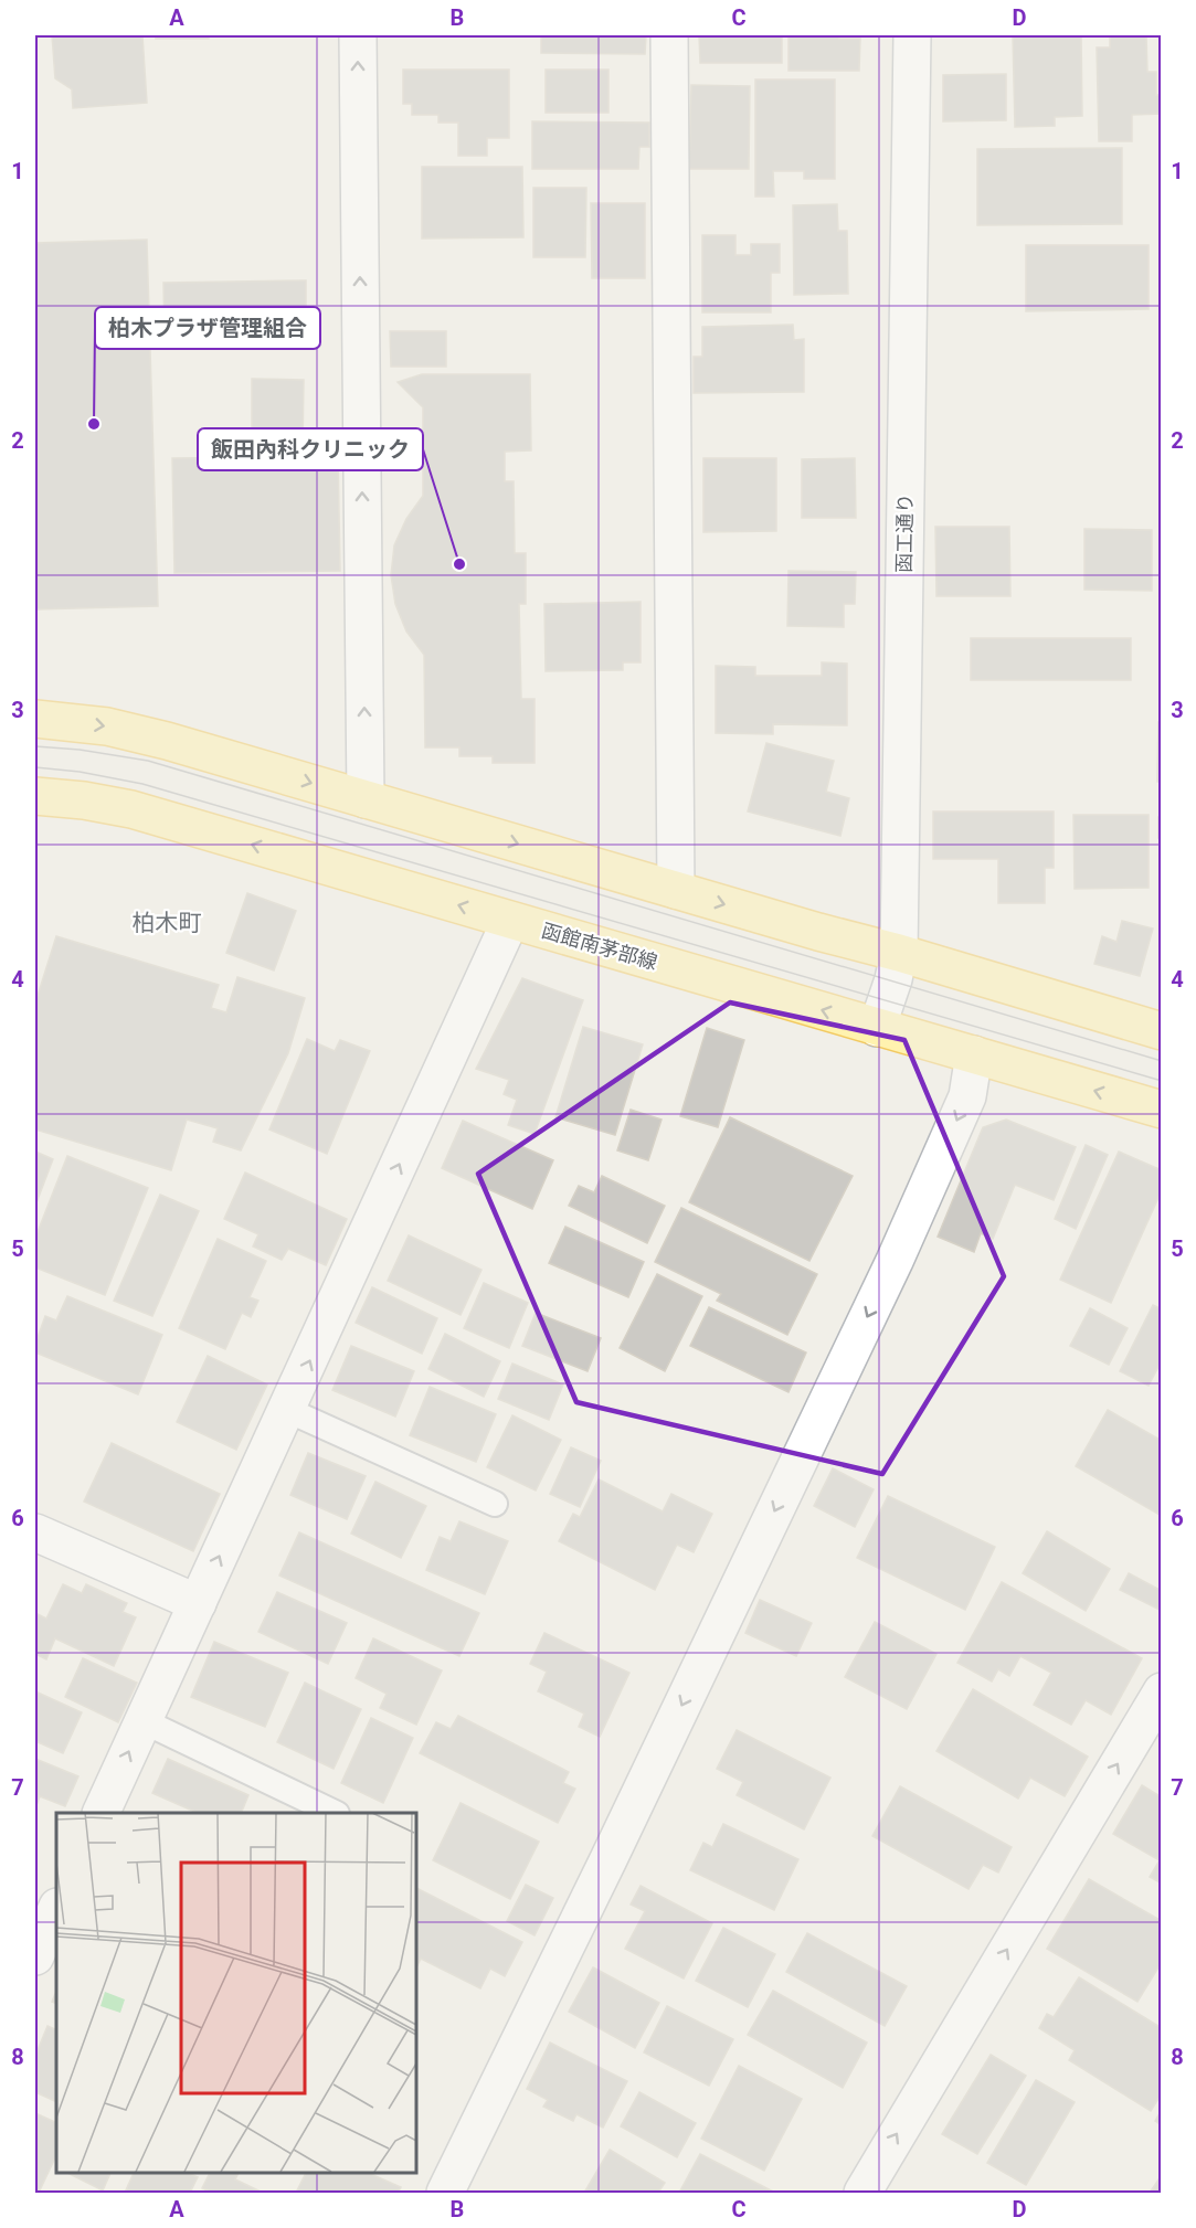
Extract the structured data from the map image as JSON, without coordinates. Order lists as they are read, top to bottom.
{
  "streets": {
    "main road": ["函館南茅部線"],
    "street": ["函工通り"]
  },
  "crossings": [
    ["函工通り", "函館南茅部線"]
  ],
  "districts": ["柏木町"],
  "places": ["柏木プラザ管理組合", "飯田內科クリニック"],
  "grid": {
    "columns": [
      "A",
      "B",
      "C",
      "D"
    ],
    "rows": [
      "1",
      "2",
      "3",
      "4",
      "5",
      "6",
      "7",
      "8"
    ]
  }
}
